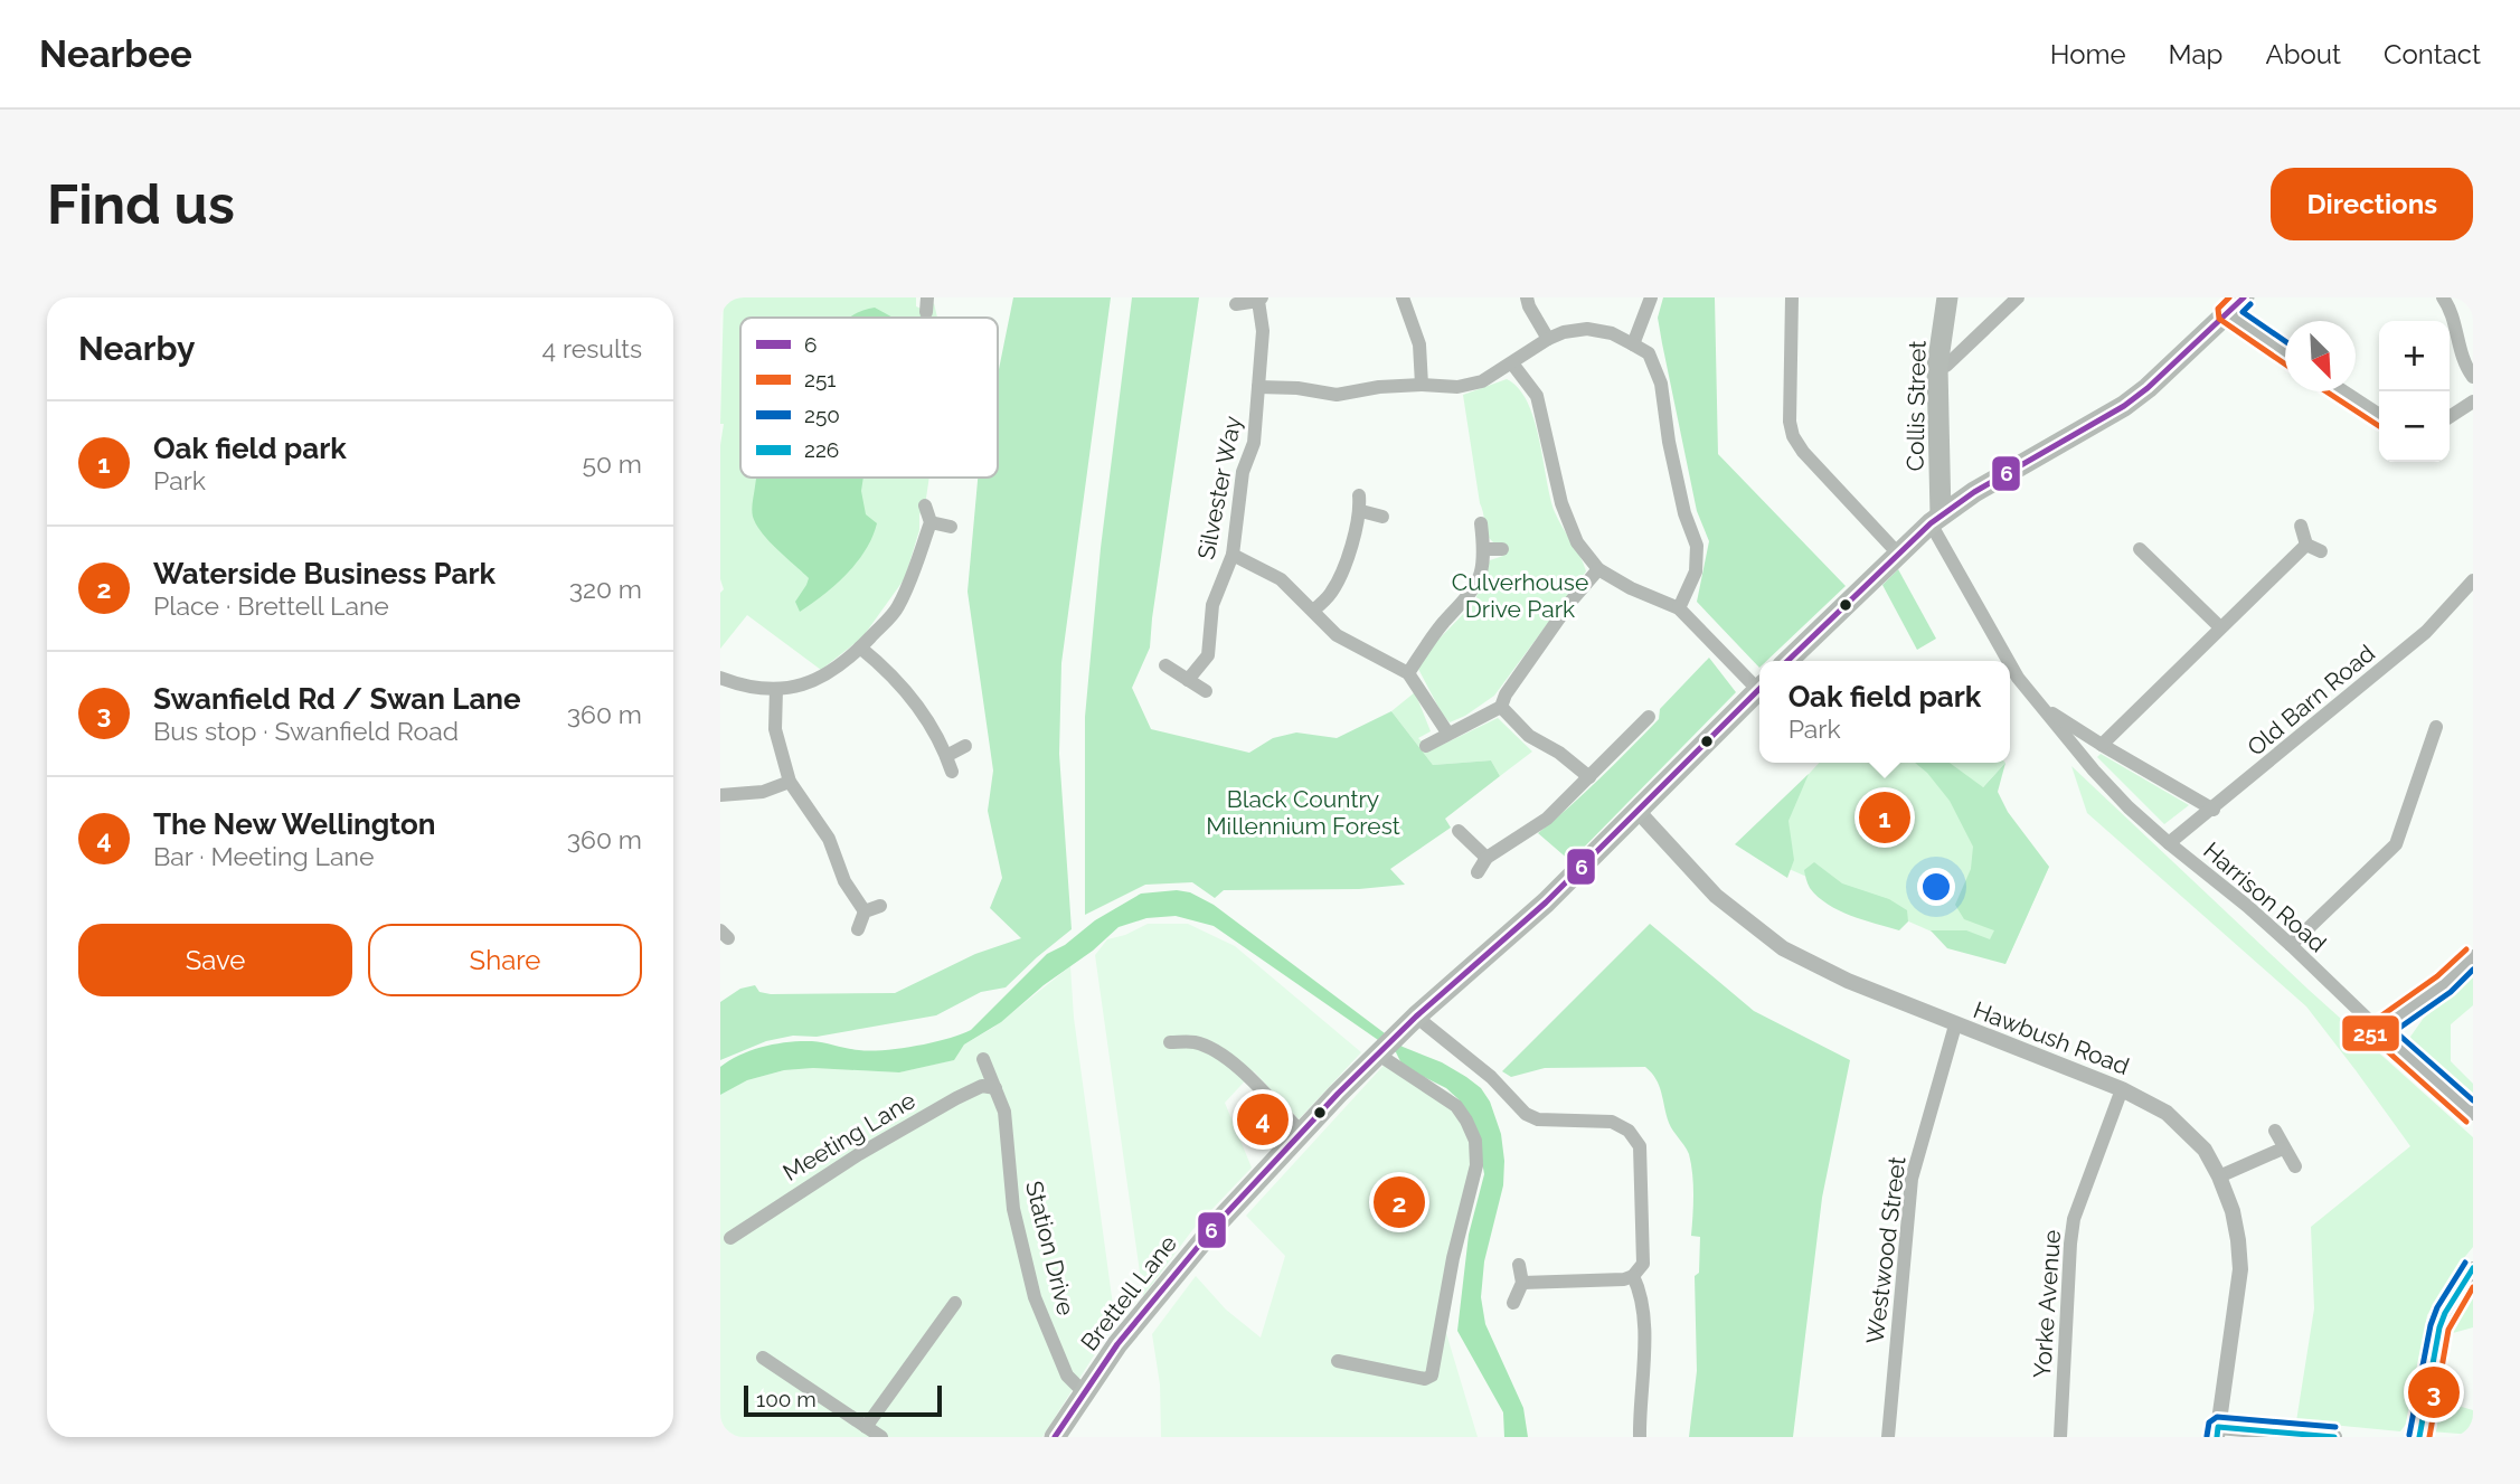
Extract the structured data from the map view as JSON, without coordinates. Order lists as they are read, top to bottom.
{
  "streets": {
    "main road": ["Collis Street", "Brettell Lane"],
    "street": [
      "Silvester Way",
      "Old Barn Road",
      "Harrison Road",
      "Hawbush Road",
      "Meeting Lane",
      "Station Drive",
      "Westwood Street",
      "Yorke Avenue"
    ]
  },
  "crossings": [
    ["Collis Street", "Harrison Road"],
    ["Old Barn Road", "Harrison Road"],
    ["Hawbush Road", "Westwood Street"],
    ["Hawbush Road", "Brettell Lane"],
    ["Hawbush Road", "Yorke Avenue"],
    ["Meeting Lane", "Station Drive"],
    ["Station Drive", "Brettell Lane"]
  ],
  "parks": ["Culverhouse Drive Park", "Black Country Millennium Forest"],
  "lines": [
    "transit line 6",
    "transit line 251",
    "transit line 250",
    "transit line 226"
  ],
  "legend": [
    "6",
    "251",
    "250",
    "226"
  ],
  "scale_bar": "100 m",
  "north": "bottom right",
  "page": {
    "header": "Nearbee",
    "nav": [
      "Home",
      "Map",
      "About",
      "Contact"
    ],
    "buttons": [
      "Directions",
      ["Save", "Share"]
    ],
    "title": "Find us",
    "heading": ["Nearby", "4 results"],
    "map_buttons": ["+", "−"],
    "list": [
      {
        "mark": "1",
        "name": "Oak field park",
        "note": "Park",
        "value": "50 m"
      },
      {
        "mark": "2",
        "name": "Waterside Business Park",
        "note": "Place · Brettell Lane",
        "value": "320 m"
      },
      {
        "mark": "3",
        "name": "Swanfield Rd / Swan Lane",
        "note": "Bus stop · Swanfield Road",
        "value": "360 m"
      },
      {
        "mark": "4",
        "name": "The New Wellington",
        "note": "Bar · Meeting Lane",
        "value": "360 m"
      }
    ],
    "popup": ["Oak field park", "Park"],
    "pins": [
      "1",
      "4",
      "2",
      "3"
    ],
    "scale": "100 m"
  }
}
